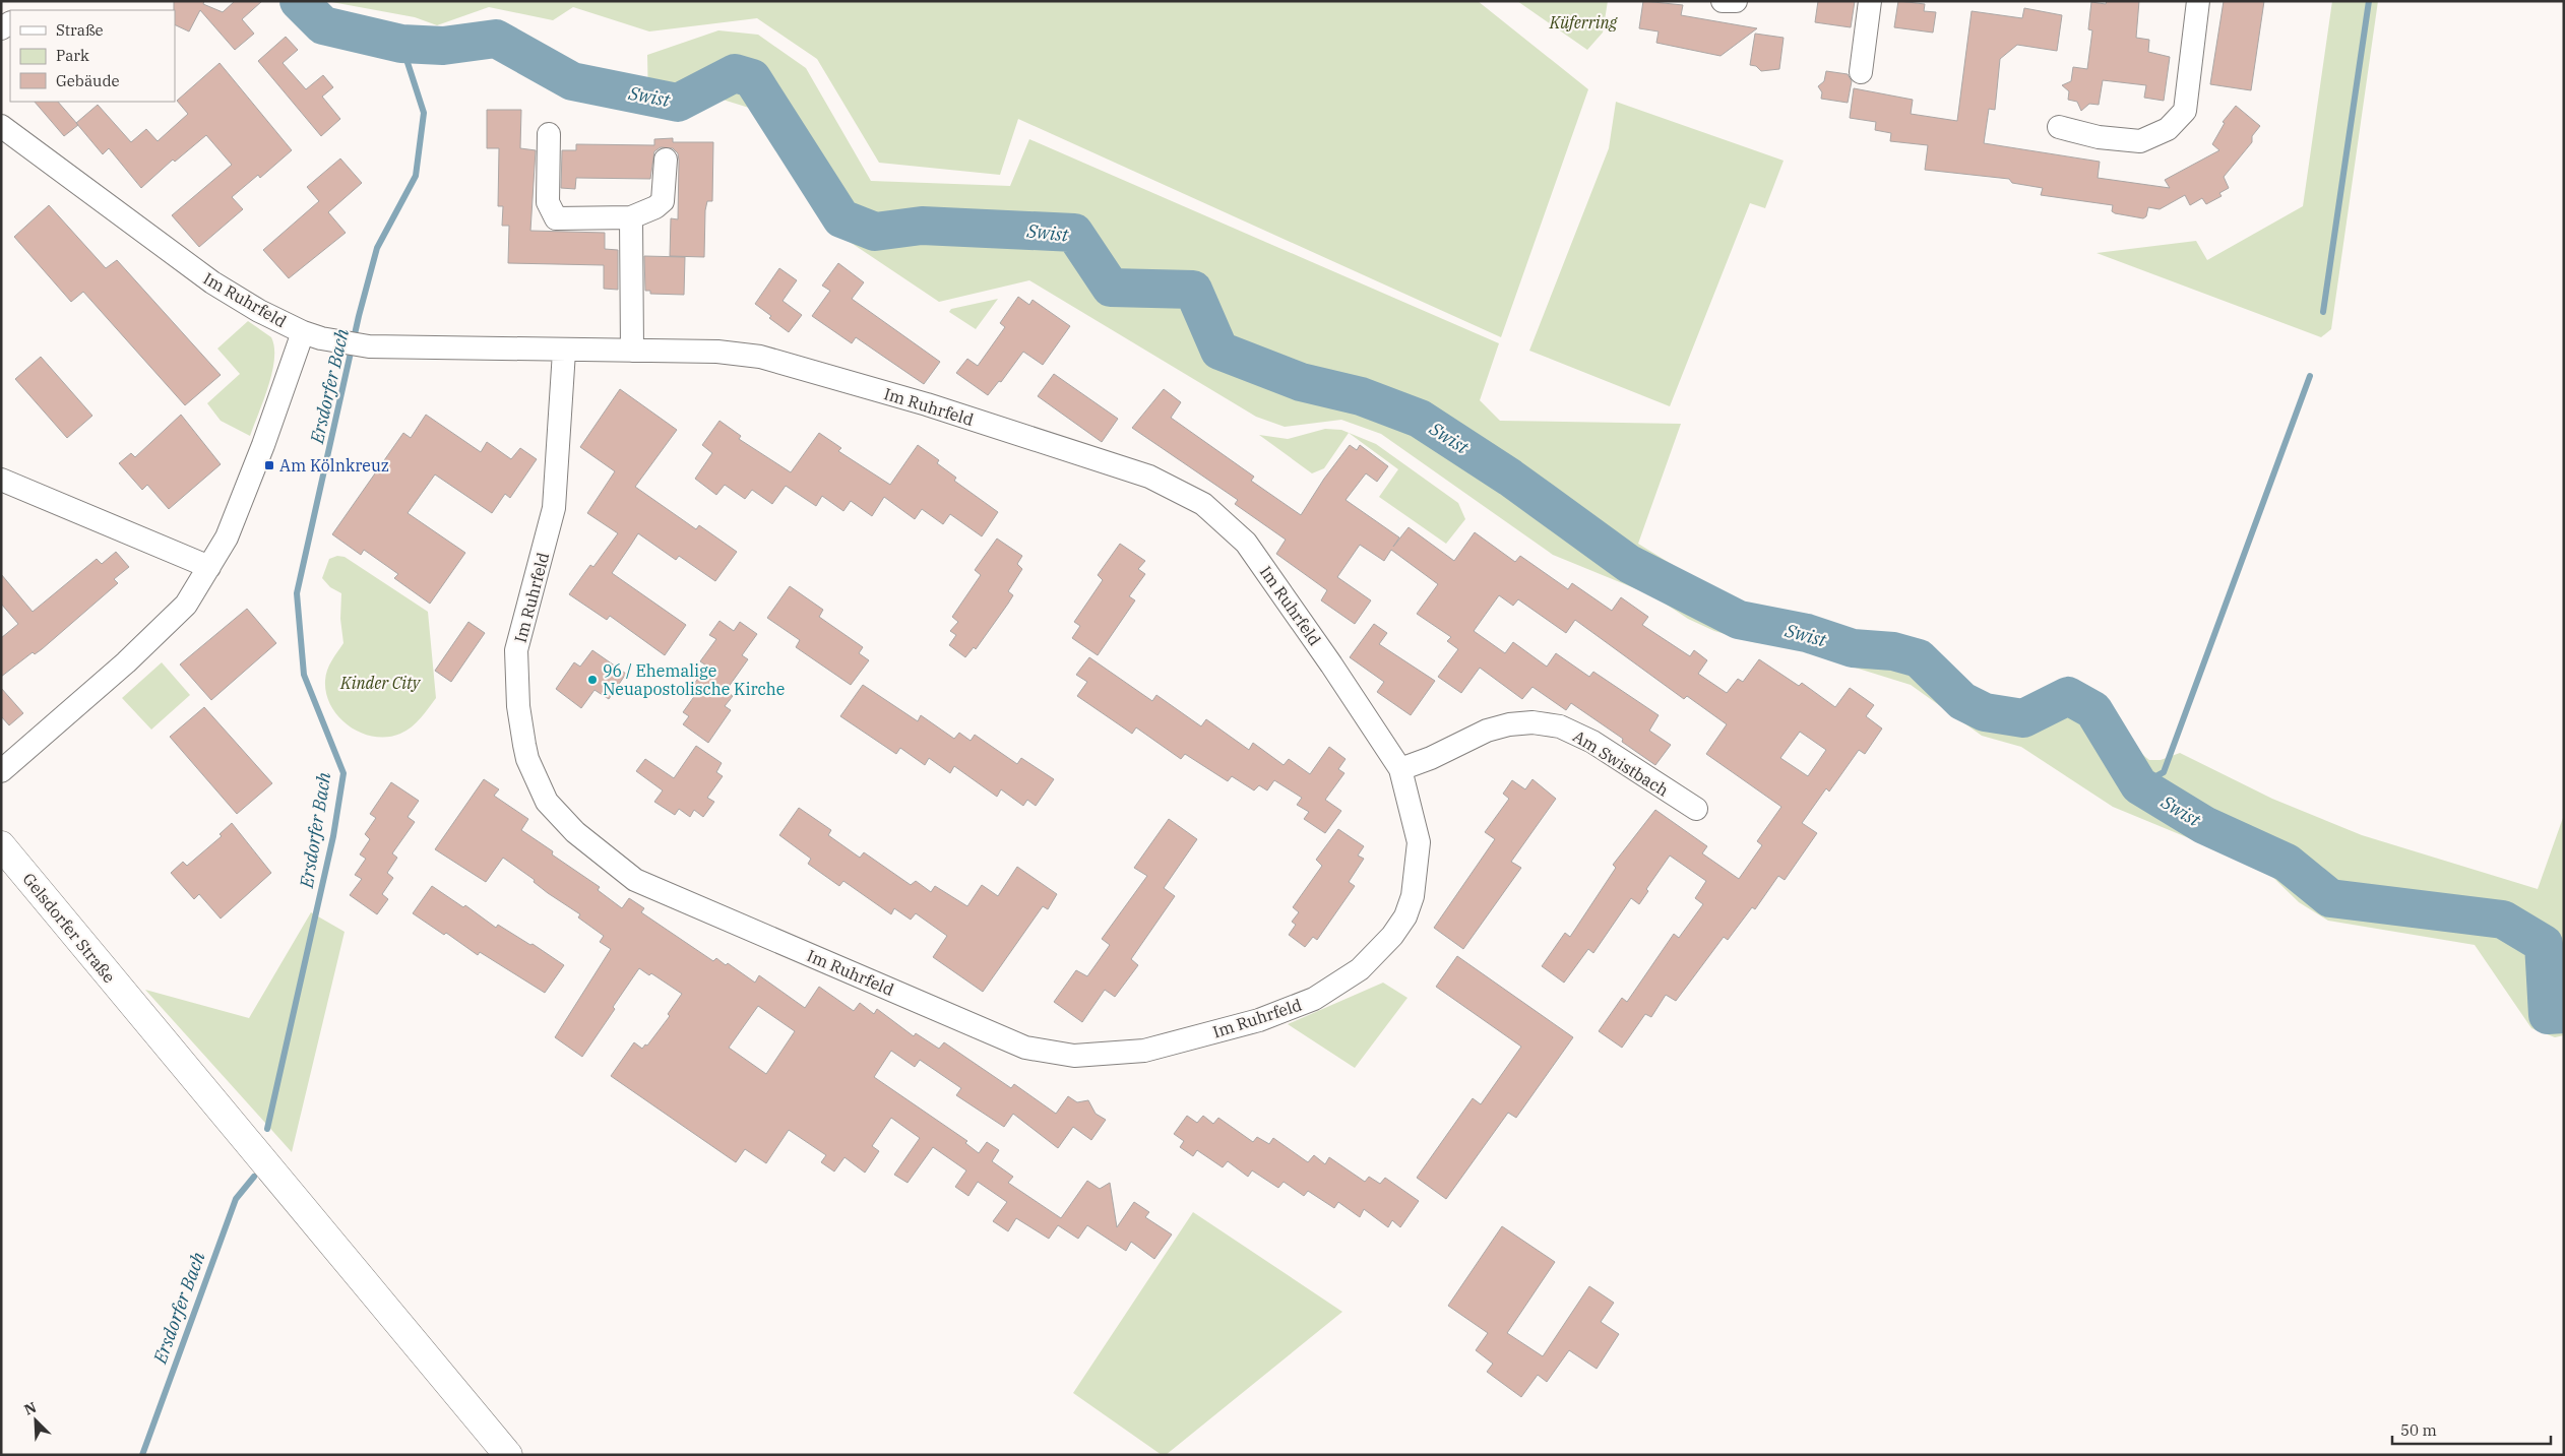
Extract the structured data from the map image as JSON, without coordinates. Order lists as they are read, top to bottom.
{
  "streets": {
    "main road": ["Gelsdorfer Straße"],
    "street": ["Im Ruhrfeld", "Am Swistbach"]
  },
  "crossings": [
    ["Im Ruhrfeld", "Am Swistbach"]
  ],
  "water": ["Swist", "Ersdorfer Bach"],
  "parks": ["Küferring", "Kinder City"],
  "places": {
    "transit": ["Am Kölnkreuz"],
    "other": ["96 / Ehemalige Neuapostolische Kirche"]
  },
  "legend": ["Straße", "Park", "Gebäude"],
  "scale_bar": "50 m",
  "north": "top left"
}
